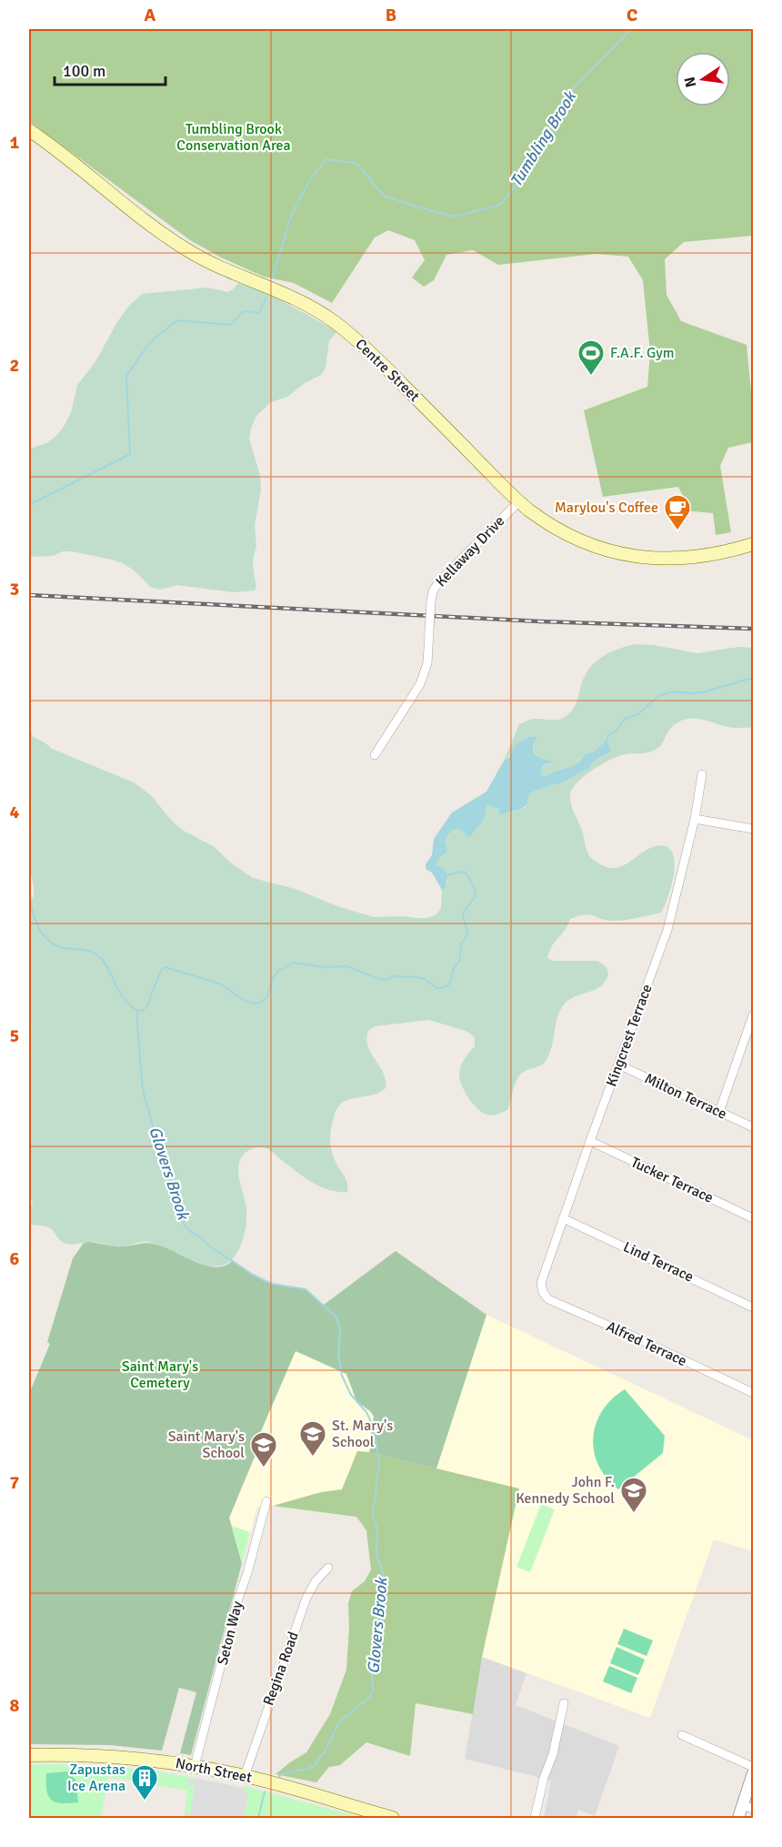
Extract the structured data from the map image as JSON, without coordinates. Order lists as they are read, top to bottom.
{
  "streets": {
    "main road": ["Centre Street", "North Street"],
    "street": [
      "Kellaway Drive",
      "Kingcrest Terrace",
      "Milton Terrace",
      "Tucker Terrace",
      "Lind Terrace",
      "Alfred Terrace",
      "Seton Way",
      "Regina Road"
    ]
  },
  "crossings": [
    ["Centre Street", "Kellaway Drive"],
    ["Kingcrest Terrace", "Milton Terrace"],
    ["Kingcrest Terrace", "Tucker Terrace"],
    ["Kingcrest Terrace", "Lind Terrace"],
    ["Kingcrest Terrace", "Alfred Terrace"],
    ["Seton Way", "North Street"],
    ["Regina Road", "North Street"]
  ],
  "water": ["Tumbling Brook", "Glovers Brook"],
  "parks": ["Tumbling Brook Conservation Area", "Saint Mary's Cemetery"],
  "places": {
    "sports": ["F.A.F. Gym"],
    "cafe": ["Marylou's Coffee"],
    "school or university": ["St. Mary's School", "Saint Mary's School", "John F. Kennedy School"],
    "building": ["Zapustas Ice Arena"]
  },
  "scale_bar": "100 m",
  "north": "left",
  "grid": {
    "columns": ["A", "B", "C"],
    "rows": [
      "1",
      "2",
      "3",
      "4",
      "5",
      "6",
      "7",
      "8"
    ]
  }
}
